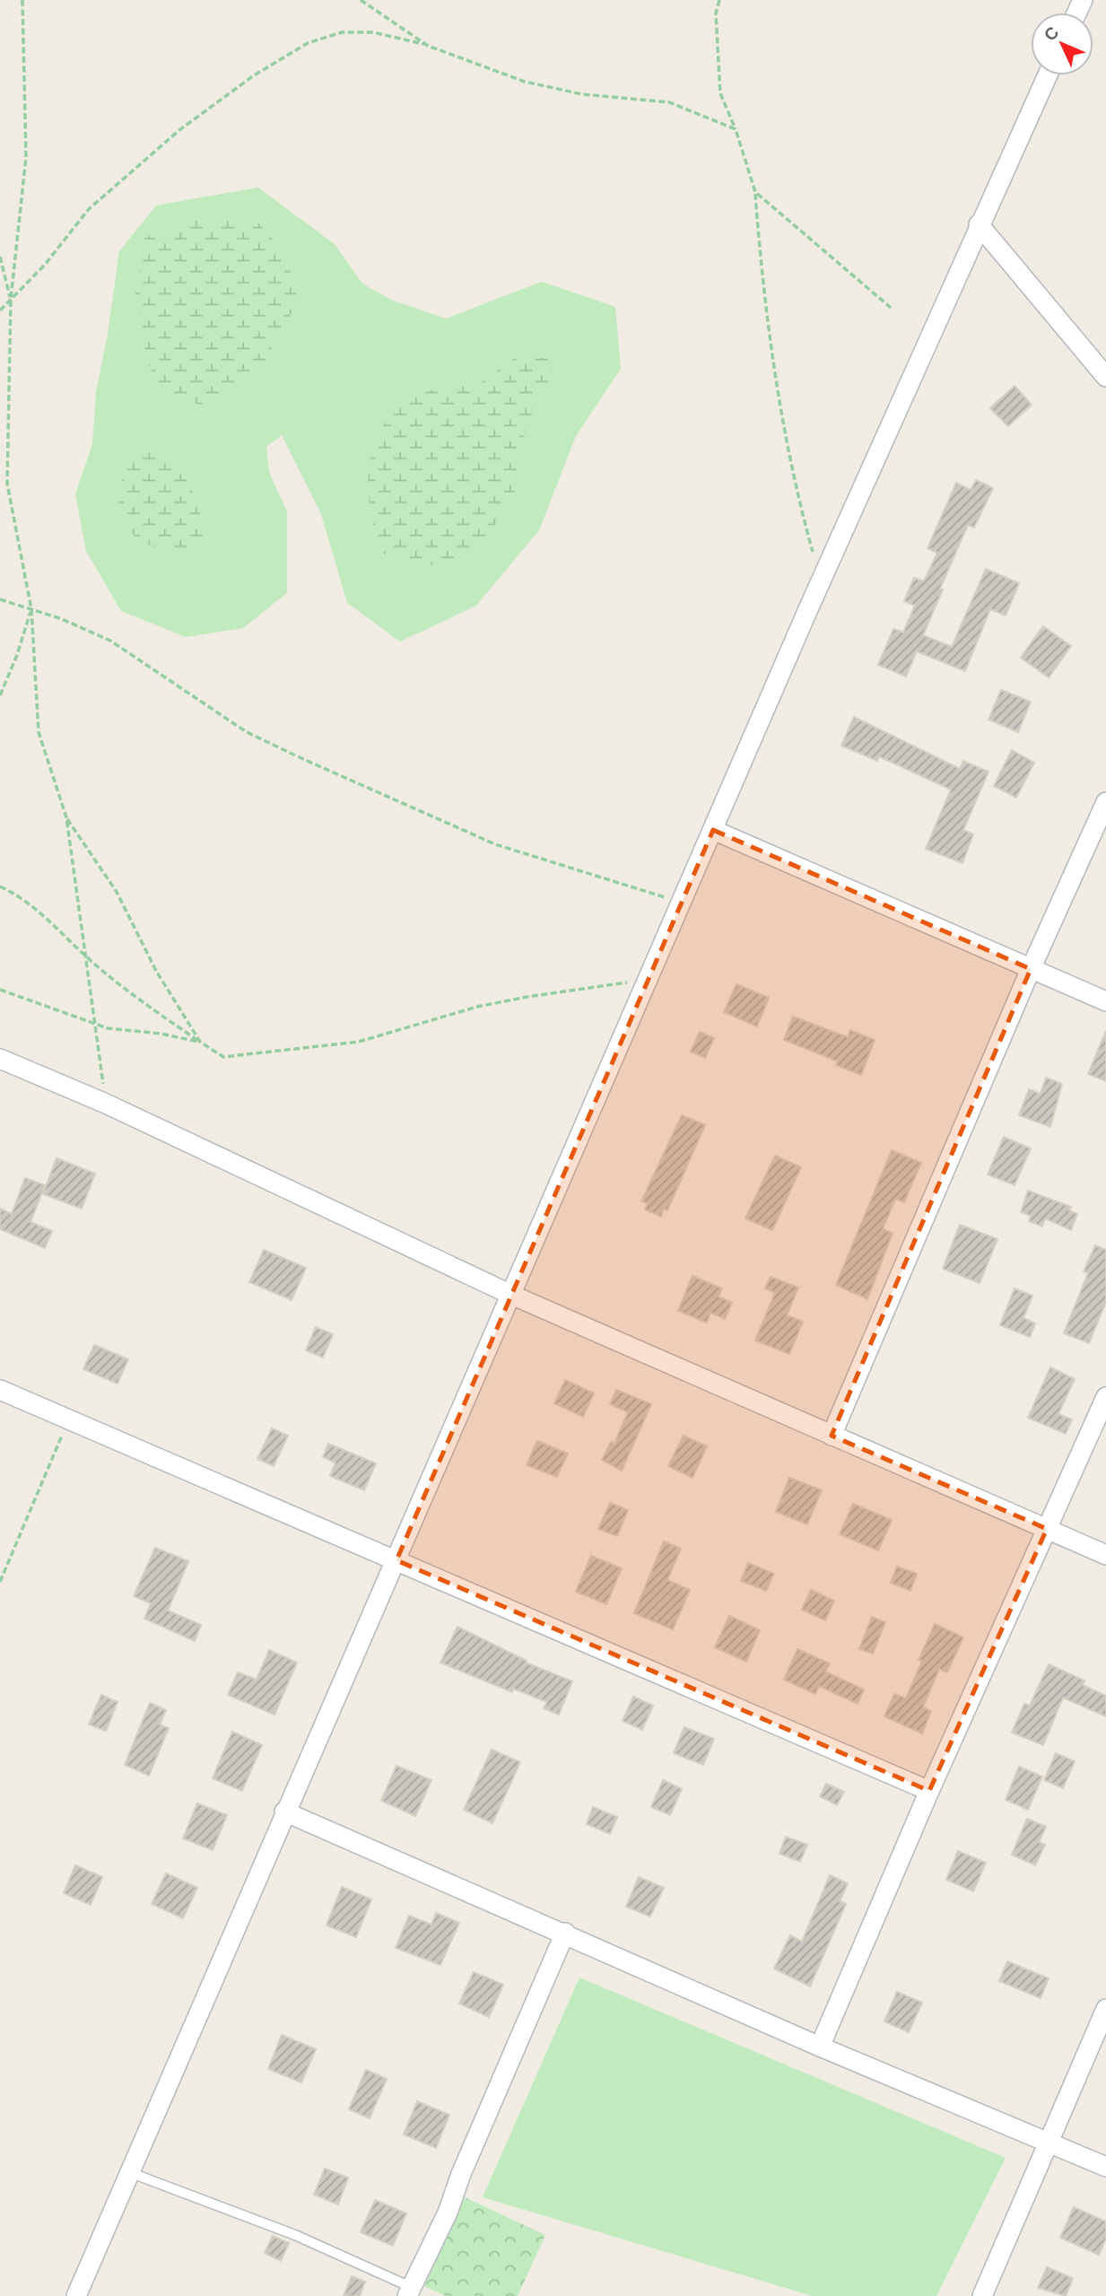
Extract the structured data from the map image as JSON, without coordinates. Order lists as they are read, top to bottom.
{
  "north": "top left"
}
